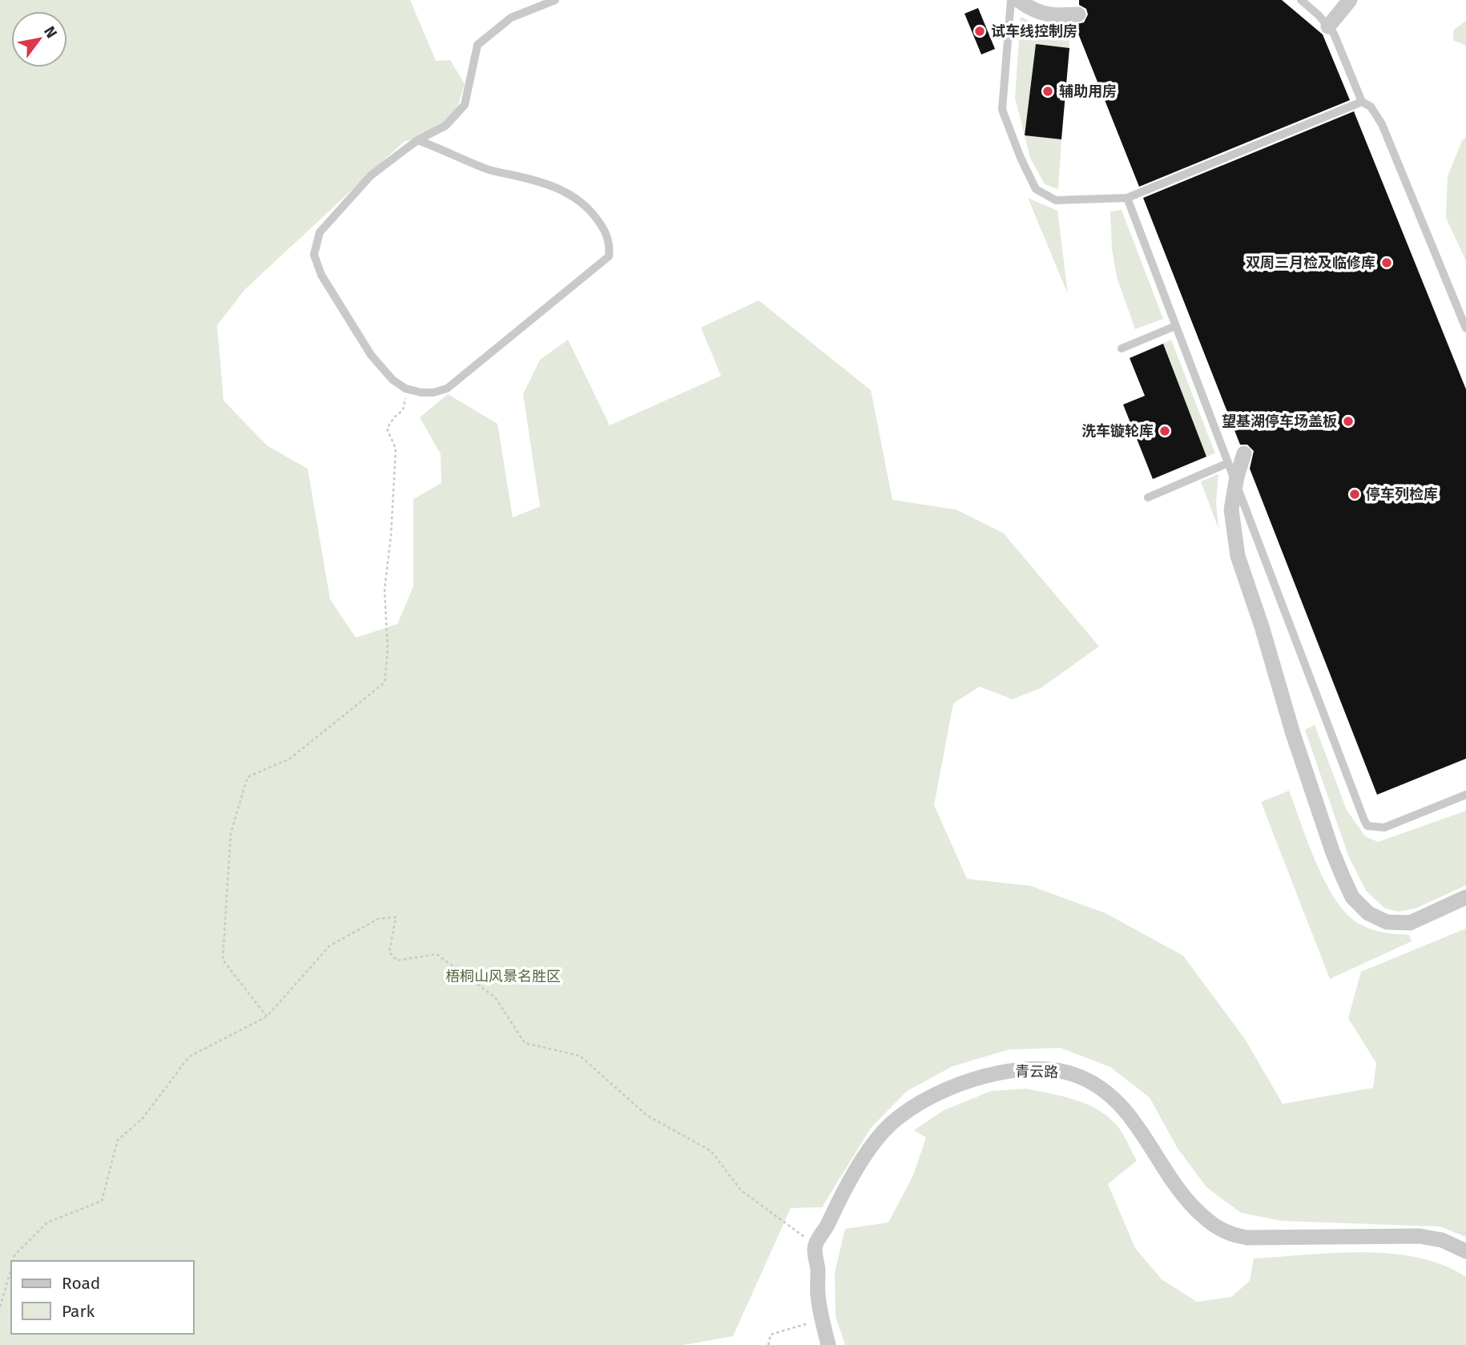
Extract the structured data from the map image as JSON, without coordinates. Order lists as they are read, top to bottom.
{
  "streets": {
    "street": ["青云路"]
  },
  "parks": ["梧桐山风景名胜区"],
  "places": [
    "试车线控制房",
    "辅助用房",
    "双周三月检及临修库",
    "望基湖停车场盖板",
    "洗车镟轮库",
    "停车列检库"
  ],
  "legend": ["Road", "Park"],
  "north": "top right"
}
